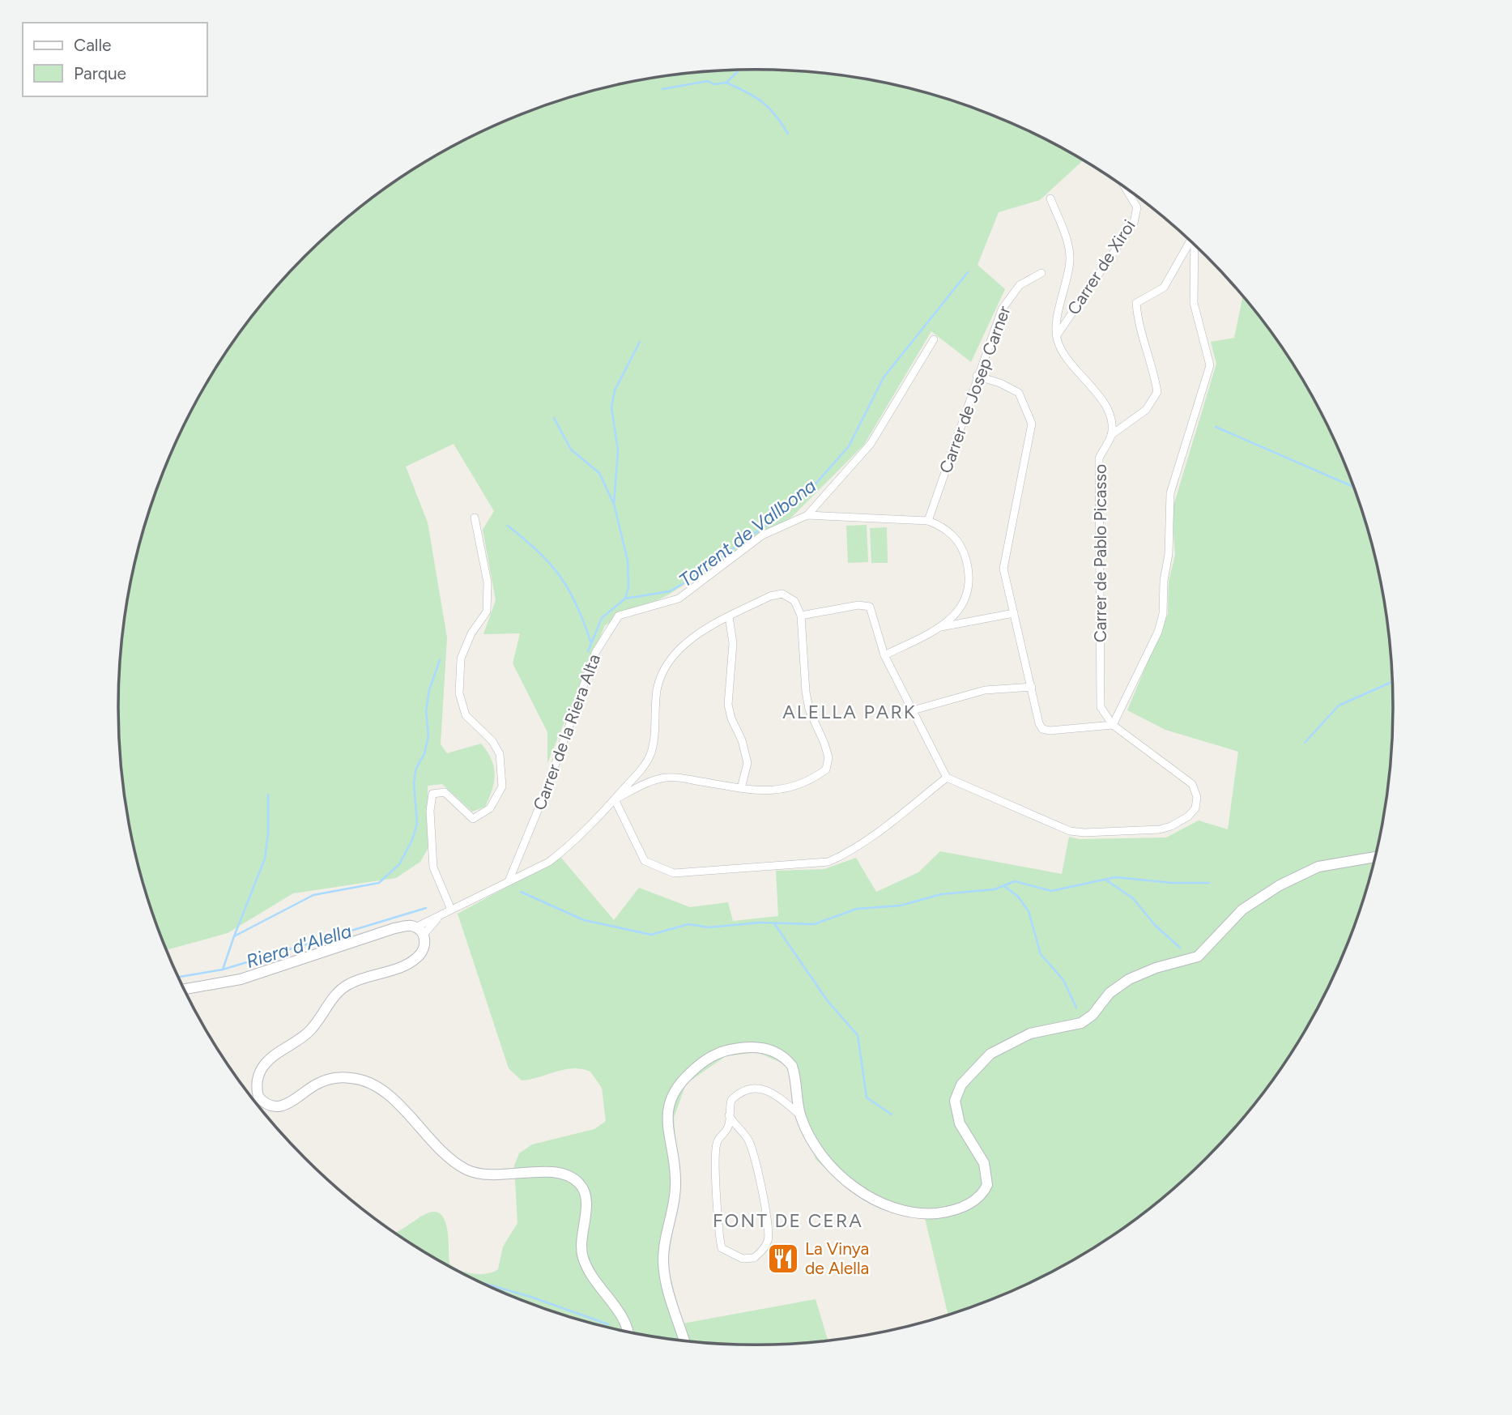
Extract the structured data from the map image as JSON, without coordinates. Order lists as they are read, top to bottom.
{
  "streets": {
    "street": [
      "Carrer de Xiroi",
      "Carrer de Josep Carner",
      "Carrer de Pablo Picasso",
      "Carrer de la Riera Alta"
    ]
  },
  "crossings": [
    ["Carrer de Josep Carner", "Carrer de la Riera Alta"]
  ],
  "districts": ["ALELLA PARK", "FONT DE CERA"],
  "water": ["Torrent de Vallbona", "Riera d'Alella"],
  "places": {
    "restaurant": ["La Vinya de Alella"]
  },
  "legend": ["Calle", "Parque"]
}
